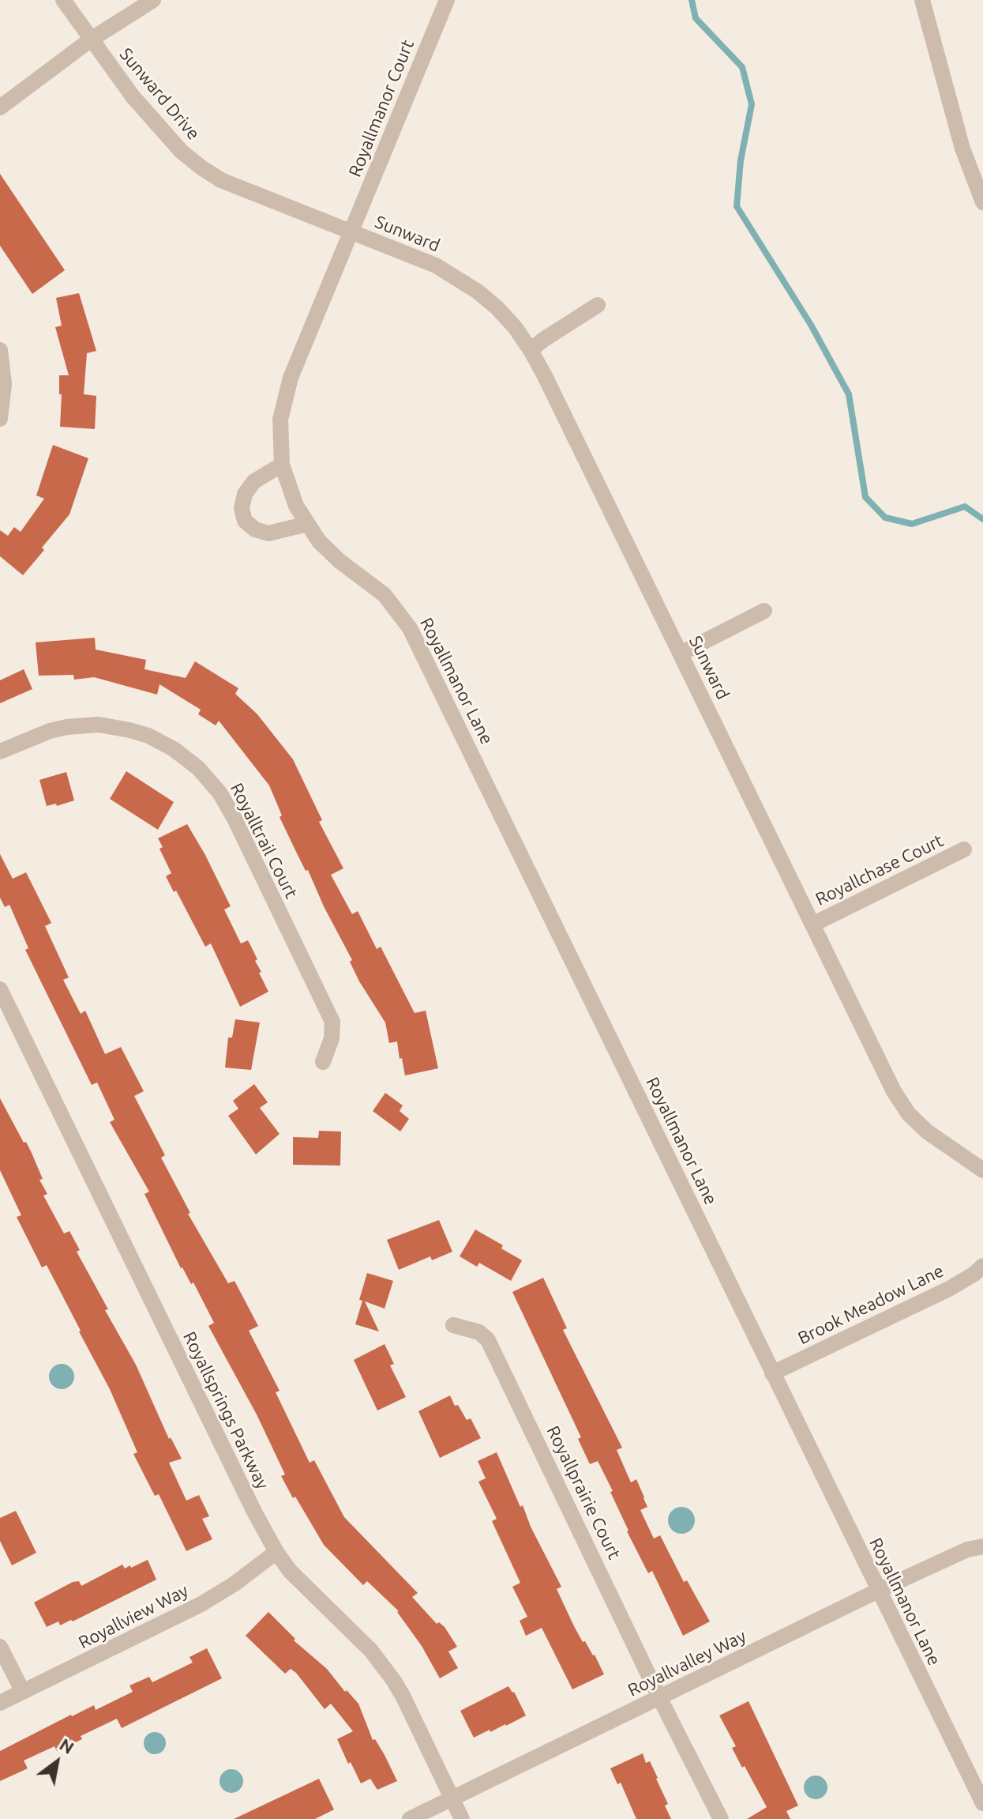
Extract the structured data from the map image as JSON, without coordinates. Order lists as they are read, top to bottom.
{
  "streets": {
    "street": [
      "Sunward Drive",
      "Royallmanor Court",
      "Sunward",
      "Royallmanor Lane",
      "Royalltrail Court",
      "Royallchase Court",
      "Brook Meadow Lane",
      "Royallsprings Parkway",
      "Royallprairie Court",
      "Royallview Way",
      "Royallvalley Way"
    ]
  },
  "crossings": [
    ["Sunward Drive", "Royallmanor Court"],
    ["Sunward Drive", "Sunward"],
    ["Sunward Drive", "Royallmanor Lane"],
    ["Royallmanor Court", "Sunward"],
    ["Royallmanor Court", "Royallmanor Lane"],
    ["Sunward", "Royallmanor Lane"],
    ["Sunward", "Royallchase Court"],
    ["Royallmanor Lane", "Brook Meadow Lane"],
    ["Royallmanor Lane", "Royallvalley Way"],
    ["Royallsprings Parkway", "Royallview Way"],
    ["Royallsprings Parkway", "Royallvalley Way"],
    ["Royallprairie Court", "Royallvalley Way"]
  ],
  "north": "top right"
}
